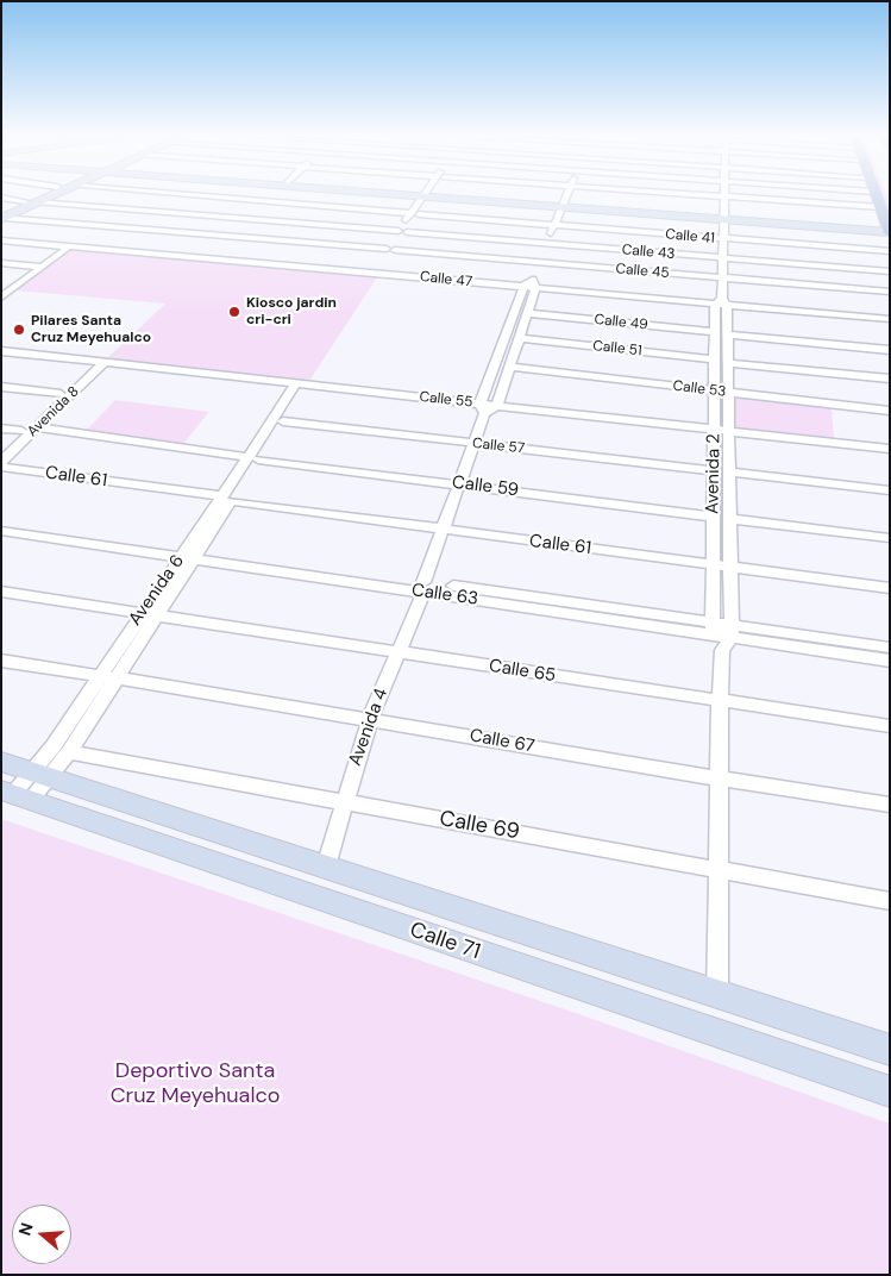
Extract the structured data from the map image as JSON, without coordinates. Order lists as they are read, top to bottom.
{
  "streets": {
    "street": [
      "Calle 41",
      "Calle 43",
      "Calle 45",
      "Calle 47",
      "Calle 49",
      "Calle 51",
      "Calle 53",
      "Calle 55",
      "Avenida 8",
      "Calle 57",
      "Avenida 2",
      "Calle 61",
      "Calle 59",
      "Avenida 6",
      "Calle 63",
      "Calle 65",
      "Avenida 4",
      "Calle 67",
      "Calle 69",
      "Calle 71"
    ]
  },
  "crossings": [
    ["Calle 41", "Avenida 2"],
    ["Calle 43", "Avenida 2"],
    ["Calle 45", "Avenida 2"],
    ["Calle 47", "Avenida 4"],
    ["Calle 49", "Avenida 2"],
    ["Calle 51", "Avenida 2"],
    ["Calle 53", "Avenida 2"],
    ["Calle 55", "Avenida 8"],
    ["Calle 55", "Avenida 2"],
    ["Calle 55", "Avenida 6"],
    ["Calle 55", "Avenida 4"],
    ["Avenida 8", "Calle 59"],
    ["Calle 57", "Avenida 2"],
    ["Calle 57", "Avenida 6"],
    ["Calle 57", "Avenida 4"],
    ["Avenida 2", "Calle 61"],
    ["Avenida 2", "Calle 59"],
    ["Avenida 2", "Calle 63"],
    ["Avenida 2", "Calle 65"],
    ["Avenida 2", "Calle 67"],
    ["Avenida 2", "Calle 69"],
    ["Avenida 2", "Calle 71"],
    ["Calle 61", "Avenida 6"],
    ["Calle 61", "Avenida 4"],
    ["Calle 59", "Avenida 6"],
    ["Calle 59", "Avenida 4"],
    ["Avenida 6", "Calle 63"],
    ["Avenida 6", "Calle 65"],
    ["Avenida 6", "Calle 67"],
    ["Avenida 6", "Calle 69"],
    ["Avenida 6", "Calle 71"],
    ["Calle 63", "Avenida 4"],
    ["Calle 65", "Avenida 4"],
    ["Avenida 4", "Calle 67"],
    ["Avenida 4", "Calle 69"],
    ["Avenida 4", "Calle 71"]
  ],
  "parks": ["Deportivo Santa Cruz Meyehualco"],
  "places": ["Kiosco jardin cri-cri", "Pilares Santa Cruz Meyehualco"],
  "north": "left"
}
